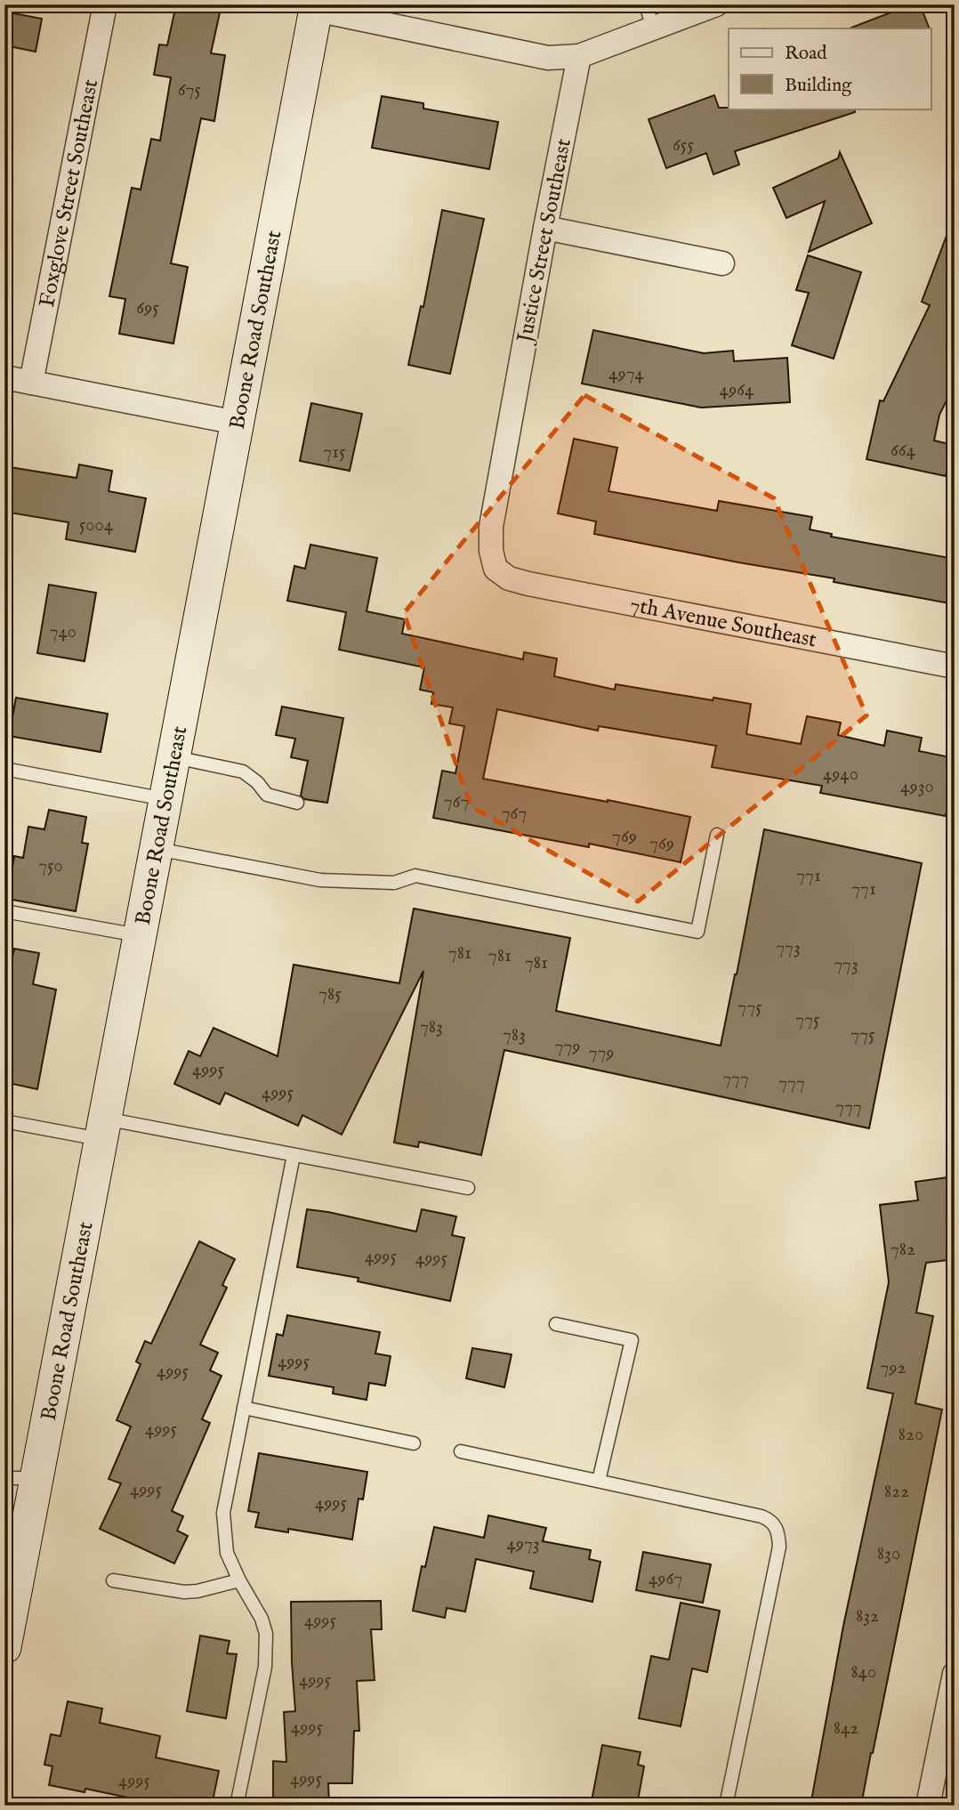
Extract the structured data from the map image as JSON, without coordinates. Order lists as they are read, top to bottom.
{
  "streets": {
    "street": [
      "Foxglove Street Southeast",
      "Justice Street Southeast",
      "Boone Road Southeast",
      "7th Avenue Southeast"
    ]
  },
  "crossings": [
    ["Justice Street Southeast", "7th Avenue Southeast"]
  ],
  "house_numbers": [
    "675",
    "655",
    "695",
    "4974",
    "4964",
    "664",
    "715",
    "5004",
    "740",
    "4940",
    "4930",
    "767",
    "767",
    "769",
    "769",
    "750",
    "771",
    "771",
    "773",
    "781",
    "781",
    "781",
    "773",
    "785",
    "775",
    "775",
    "783",
    "783",
    "775",
    "779",
    "779",
    "4995",
    "777",
    "777",
    "4995",
    "777",
    "782",
    "4995",
    "4995",
    "4995",
    "792",
    "4995",
    "4995",
    "820",
    "4995",
    "822",
    "4995",
    "4973",
    "830",
    "4967",
    "832",
    "4995",
    "840",
    "4995",
    "4995",
    "842",
    "4995",
    "4995"
  ],
  "legend": ["Road", "Building"]
}
